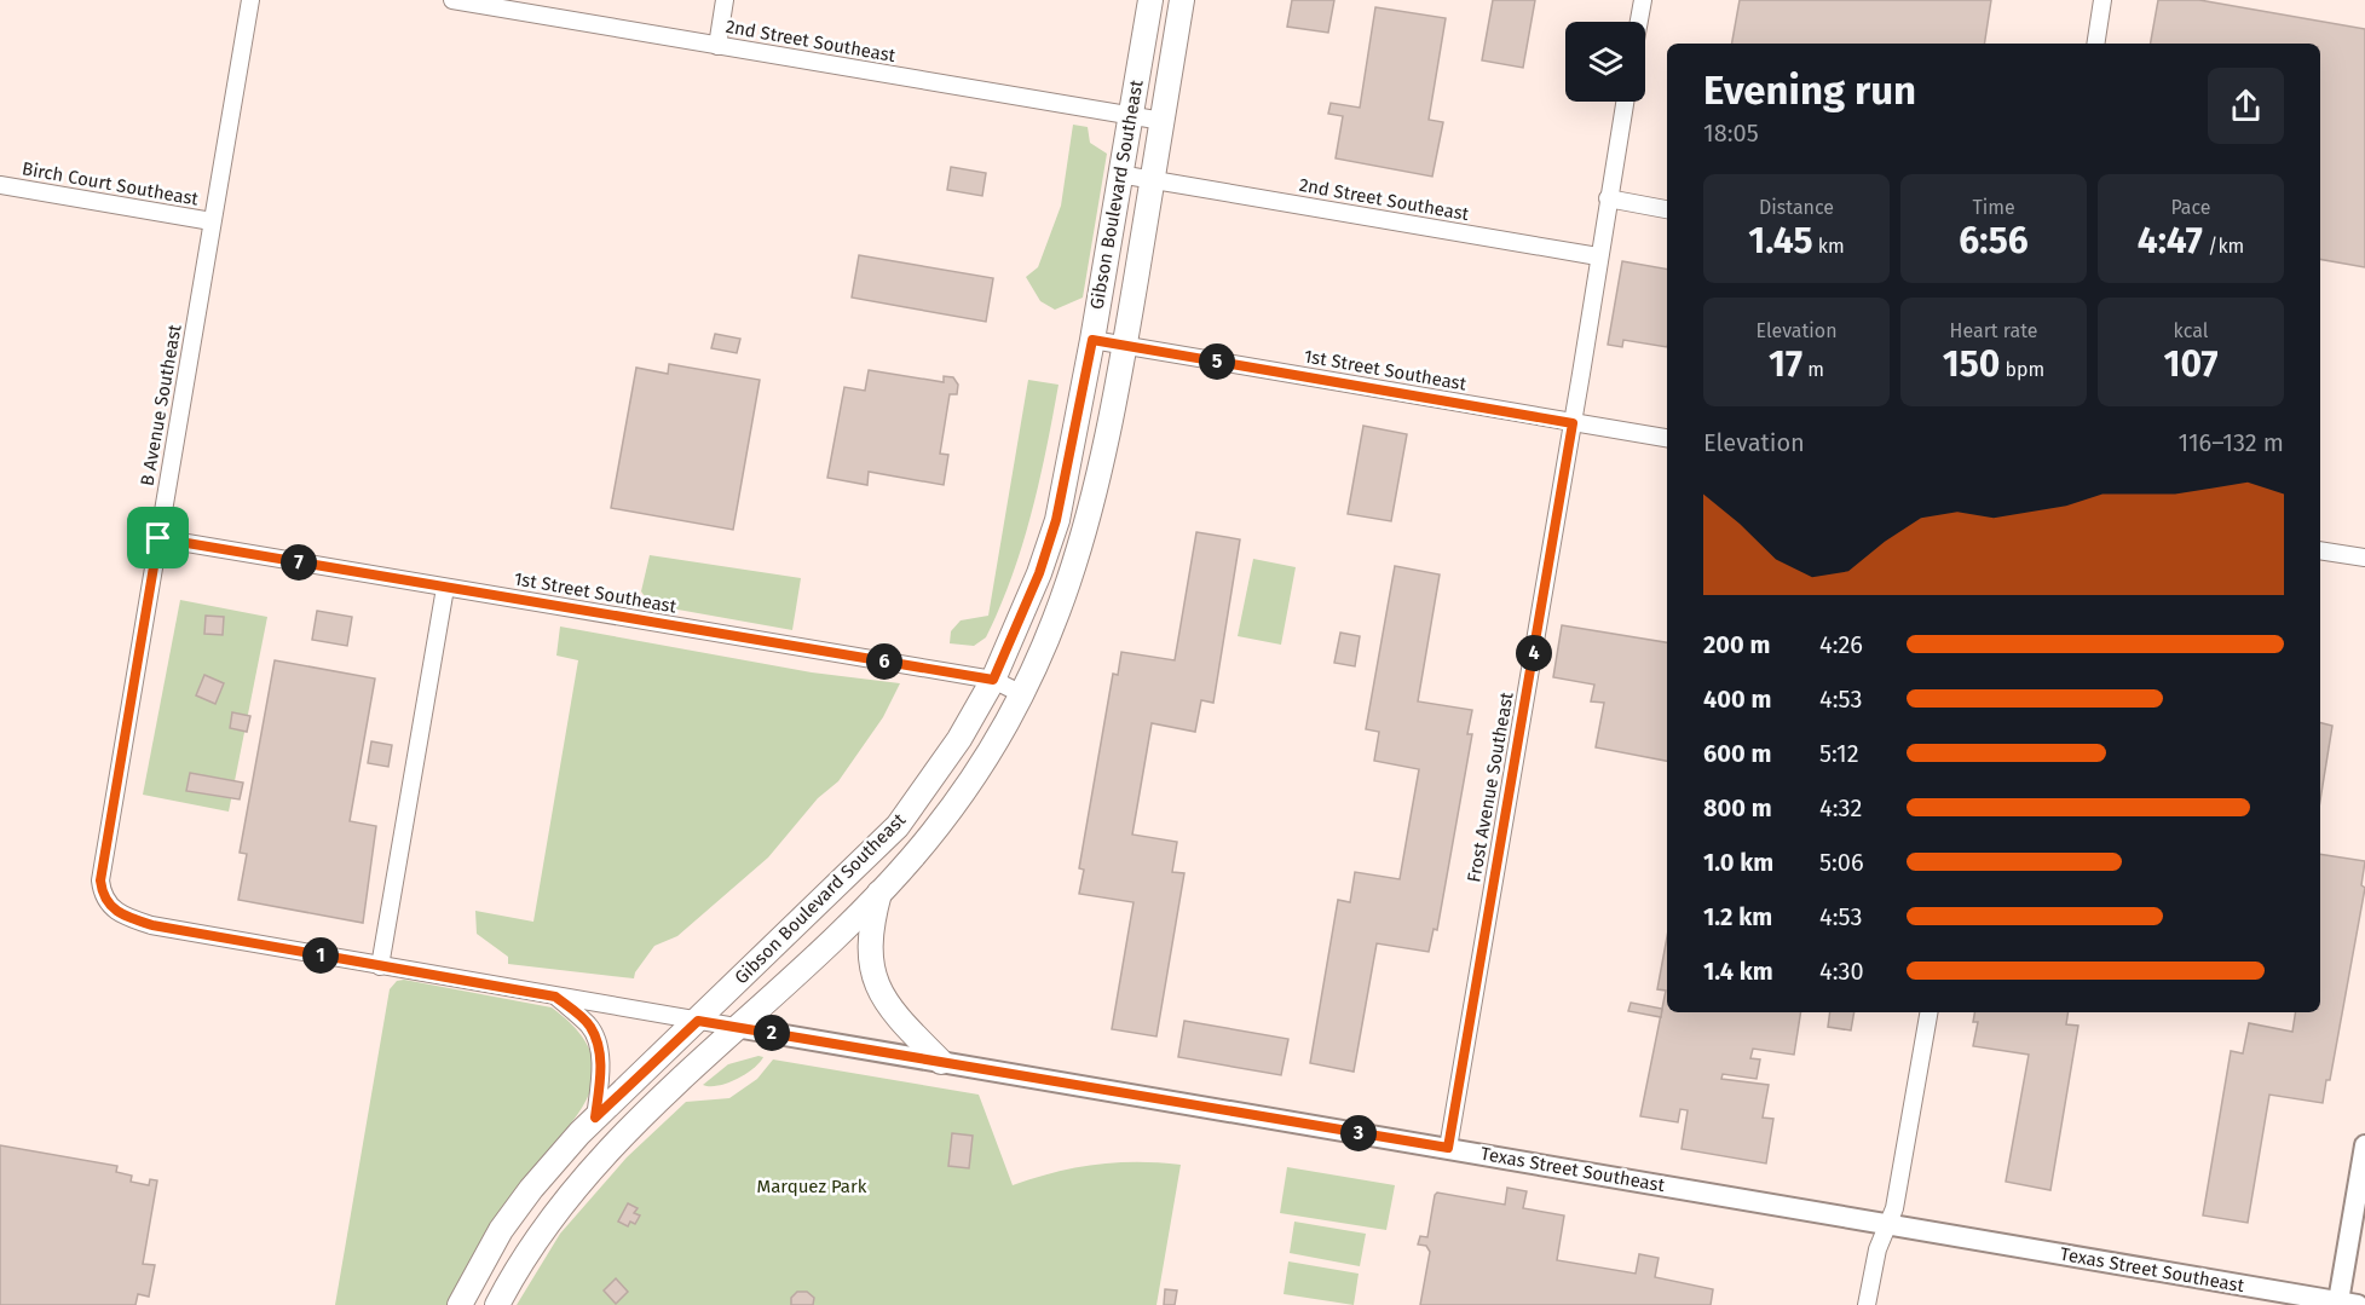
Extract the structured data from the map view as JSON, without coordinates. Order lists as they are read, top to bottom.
{
  "streets": {
    "main road": ["Gibson Boulevard Southeast"],
    "street": [
      "2nd Street Southeast",
      "Birch Court Southeast",
      "1st Street Southeast",
      "B Avenue Southeast",
      "Frost Avenue Southeast",
      "Texas Street Southeast"
    ]
  },
  "crossings": [
    ["2nd Street Southeast", "Gibson Boulevard Southeast"],
    ["2nd Street Southeast", "Frost Avenue Southeast"],
    ["Birch Court Southeast", "B Avenue Southeast"],
    ["Gibson Boulevard Southeast", "1st Street Southeast"],
    ["Gibson Boulevard Southeast", "Texas Street Southeast"],
    ["1st Street Southeast", "B Avenue Southeast"],
    ["1st Street Southeast", "Frost Avenue Southeast"],
    ["B Avenue Southeast", "Texas Street Southeast"],
    ["Frost Avenue Southeast", "Texas Street Southeast"]
  ],
  "parks": ["Marquez Park"],
  "page": {
    "heading": ["Evening run", "18:05"],
    "stats": [
      ["Distance", "1.45 km"],
      ["Time", "6:56"],
      ["Pace", "4:47 /km"],
      ["Elevation", "17 m"],
      ["Heart rate", "150 bpm"],
      ["kcal", "107"]
    ],
    "pins": [
      "5",
      "7",
      "4",
      "6",
      "1",
      "2",
      "3"
    ],
    "chart": ["Elevation", "116–132 m"],
    "list": [
      {
        "name": "200 m",
        "note": "4:26"
      },
      {
        "name": "400 m",
        "note": "4:53"
      },
      {
        "name": "600 m",
        "note": "5:12"
      },
      {
        "name": "800 m",
        "note": "4:32"
      },
      {
        "name": "1.0 km",
        "note": "5:06"
      },
      {
        "name": "1.2 km",
        "note": "4:53"
      },
      {
        "name": "1.4 km",
        "note": "4:30"
      }
    ]
  }
}
